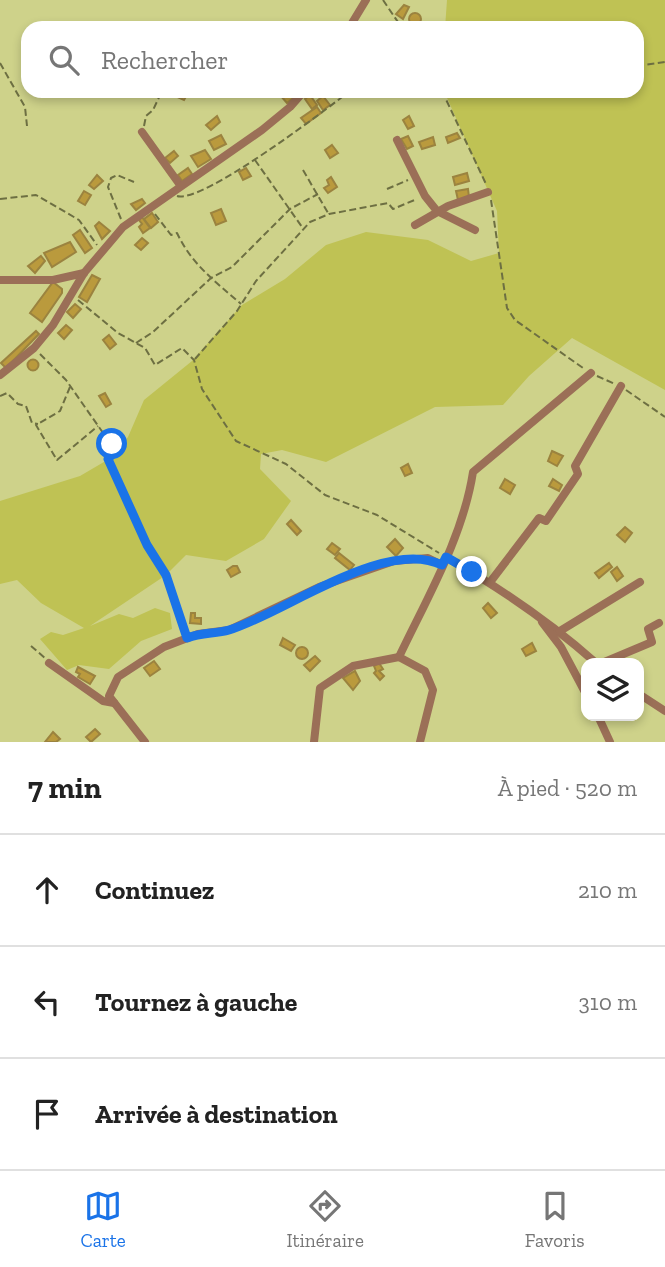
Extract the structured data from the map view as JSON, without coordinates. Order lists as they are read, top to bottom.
{
  "page": {
    "search": "Rechercher",
    "heading": ["7 min", "À pied · 520 m"],
    "list": [
      ["Continuez", "210 m"],
      ["Tournez à gauche", "310 m"],
      "Arrivée à destination"
    ],
    "nav": ["Carte", "Itinéraire", "Favoris"]
  }
}
